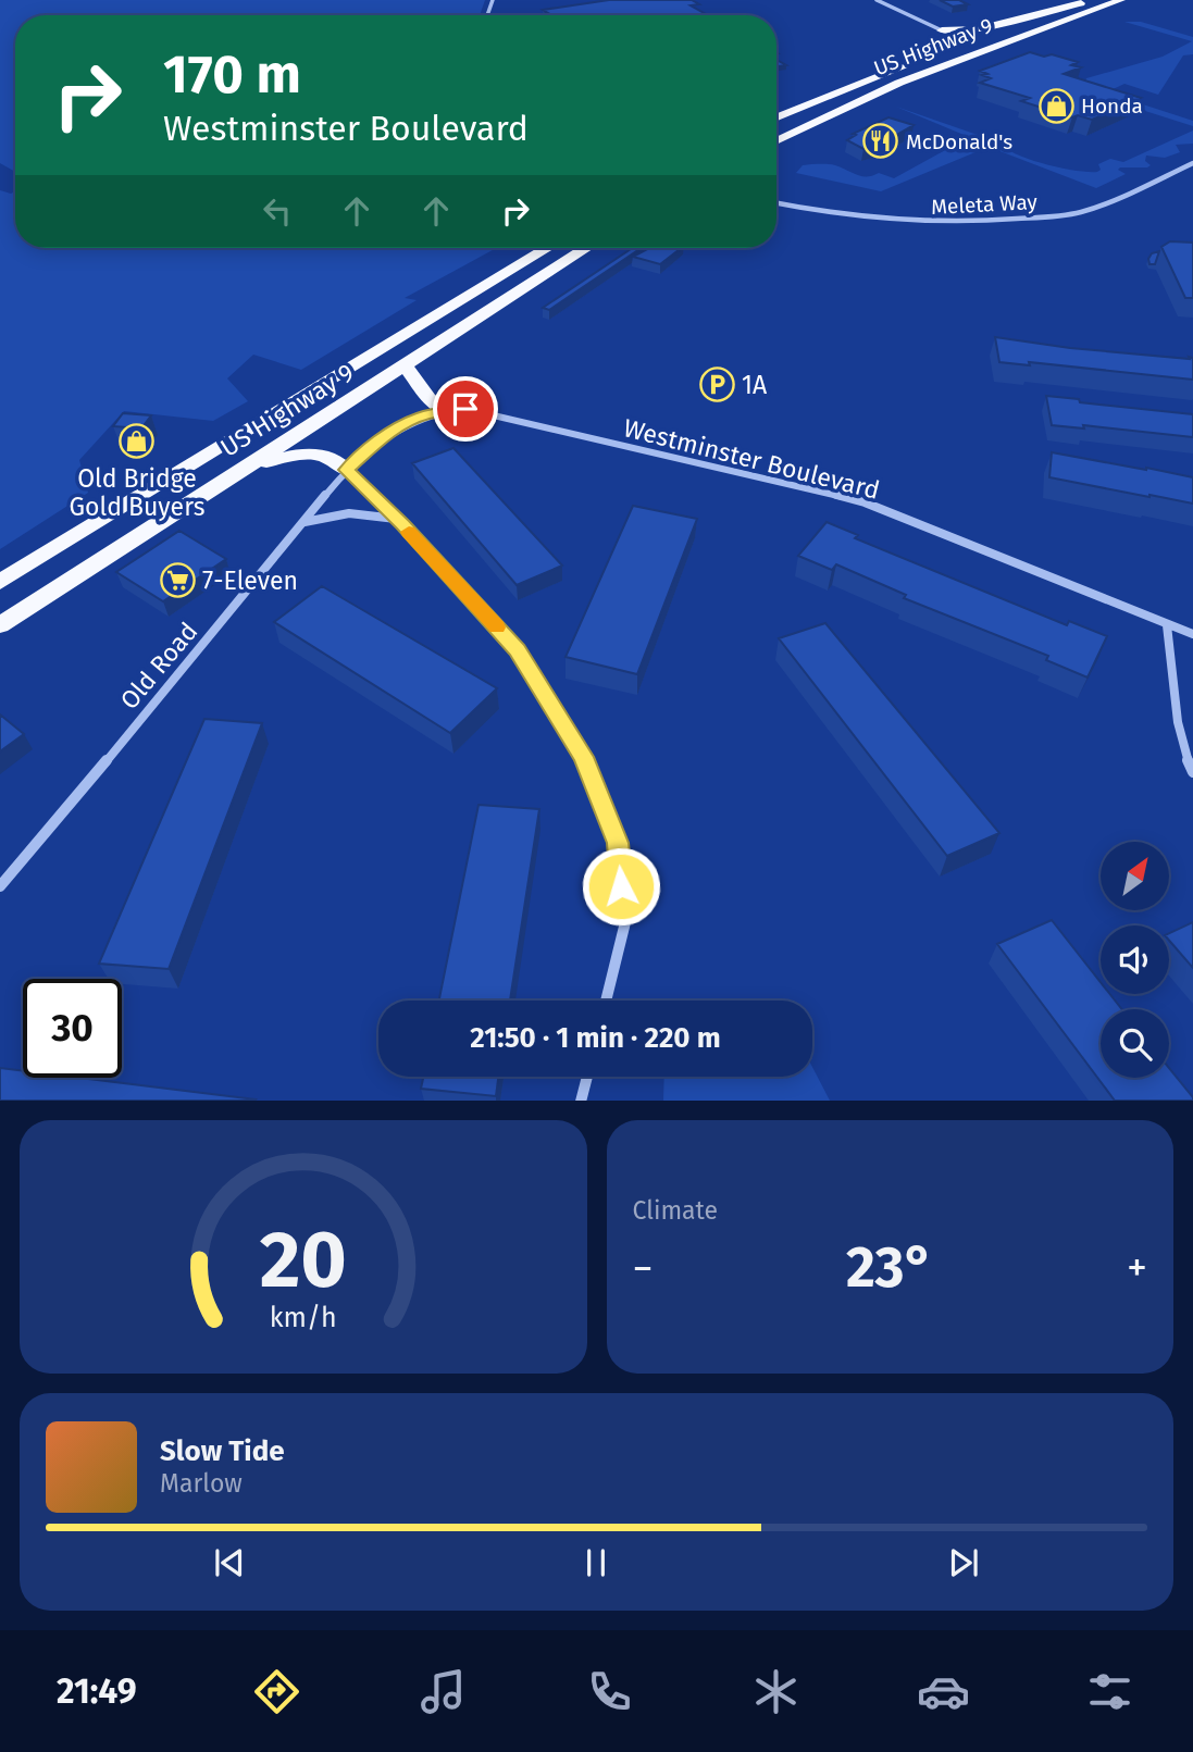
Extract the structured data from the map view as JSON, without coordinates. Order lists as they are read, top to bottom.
{
  "streets": {
    "highway": ["US Highway 9"],
    "street": ["Meleta Way", "Westminster Boulevard", "Old Road"]
  },
  "crossings": [
    ["Westminster Boulevard", "Old Road"]
  ],
  "places": {
    "shop": ["Honda", "Old Bridge Gold Buyers"],
    "restaurant": ["McDonald's"],
    "parking": ["1A"],
    "supermarket": ["7-Eleven"]
  },
  "north": "top right",
  "page": {
    "turn": ["170 m", "Westminster Boulevard"],
    "limit": "30",
    "trip": "21:50 · 1 min · 220 m",
    "tile": "Climate",
    "heat": ["−", "23°", "+"],
    "song": ["Slow Tide", "Marlow"],
    "tabs": "21:49",
    "gauge": ["20", "km/h"]
  }
}
